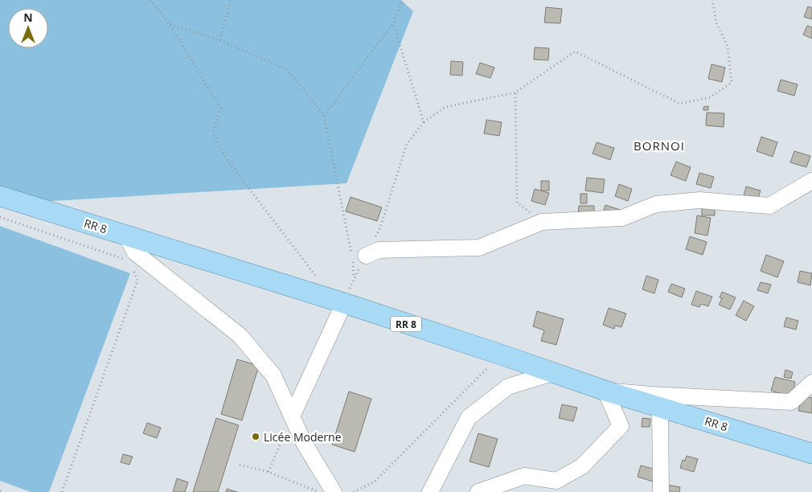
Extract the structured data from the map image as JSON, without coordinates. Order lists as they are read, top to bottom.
{
  "streets": {
    "main road": ["RR 8"]
  },
  "districts": ["BORNOI"],
  "places": ["Licée Moderne"],
  "north": "top"
}
